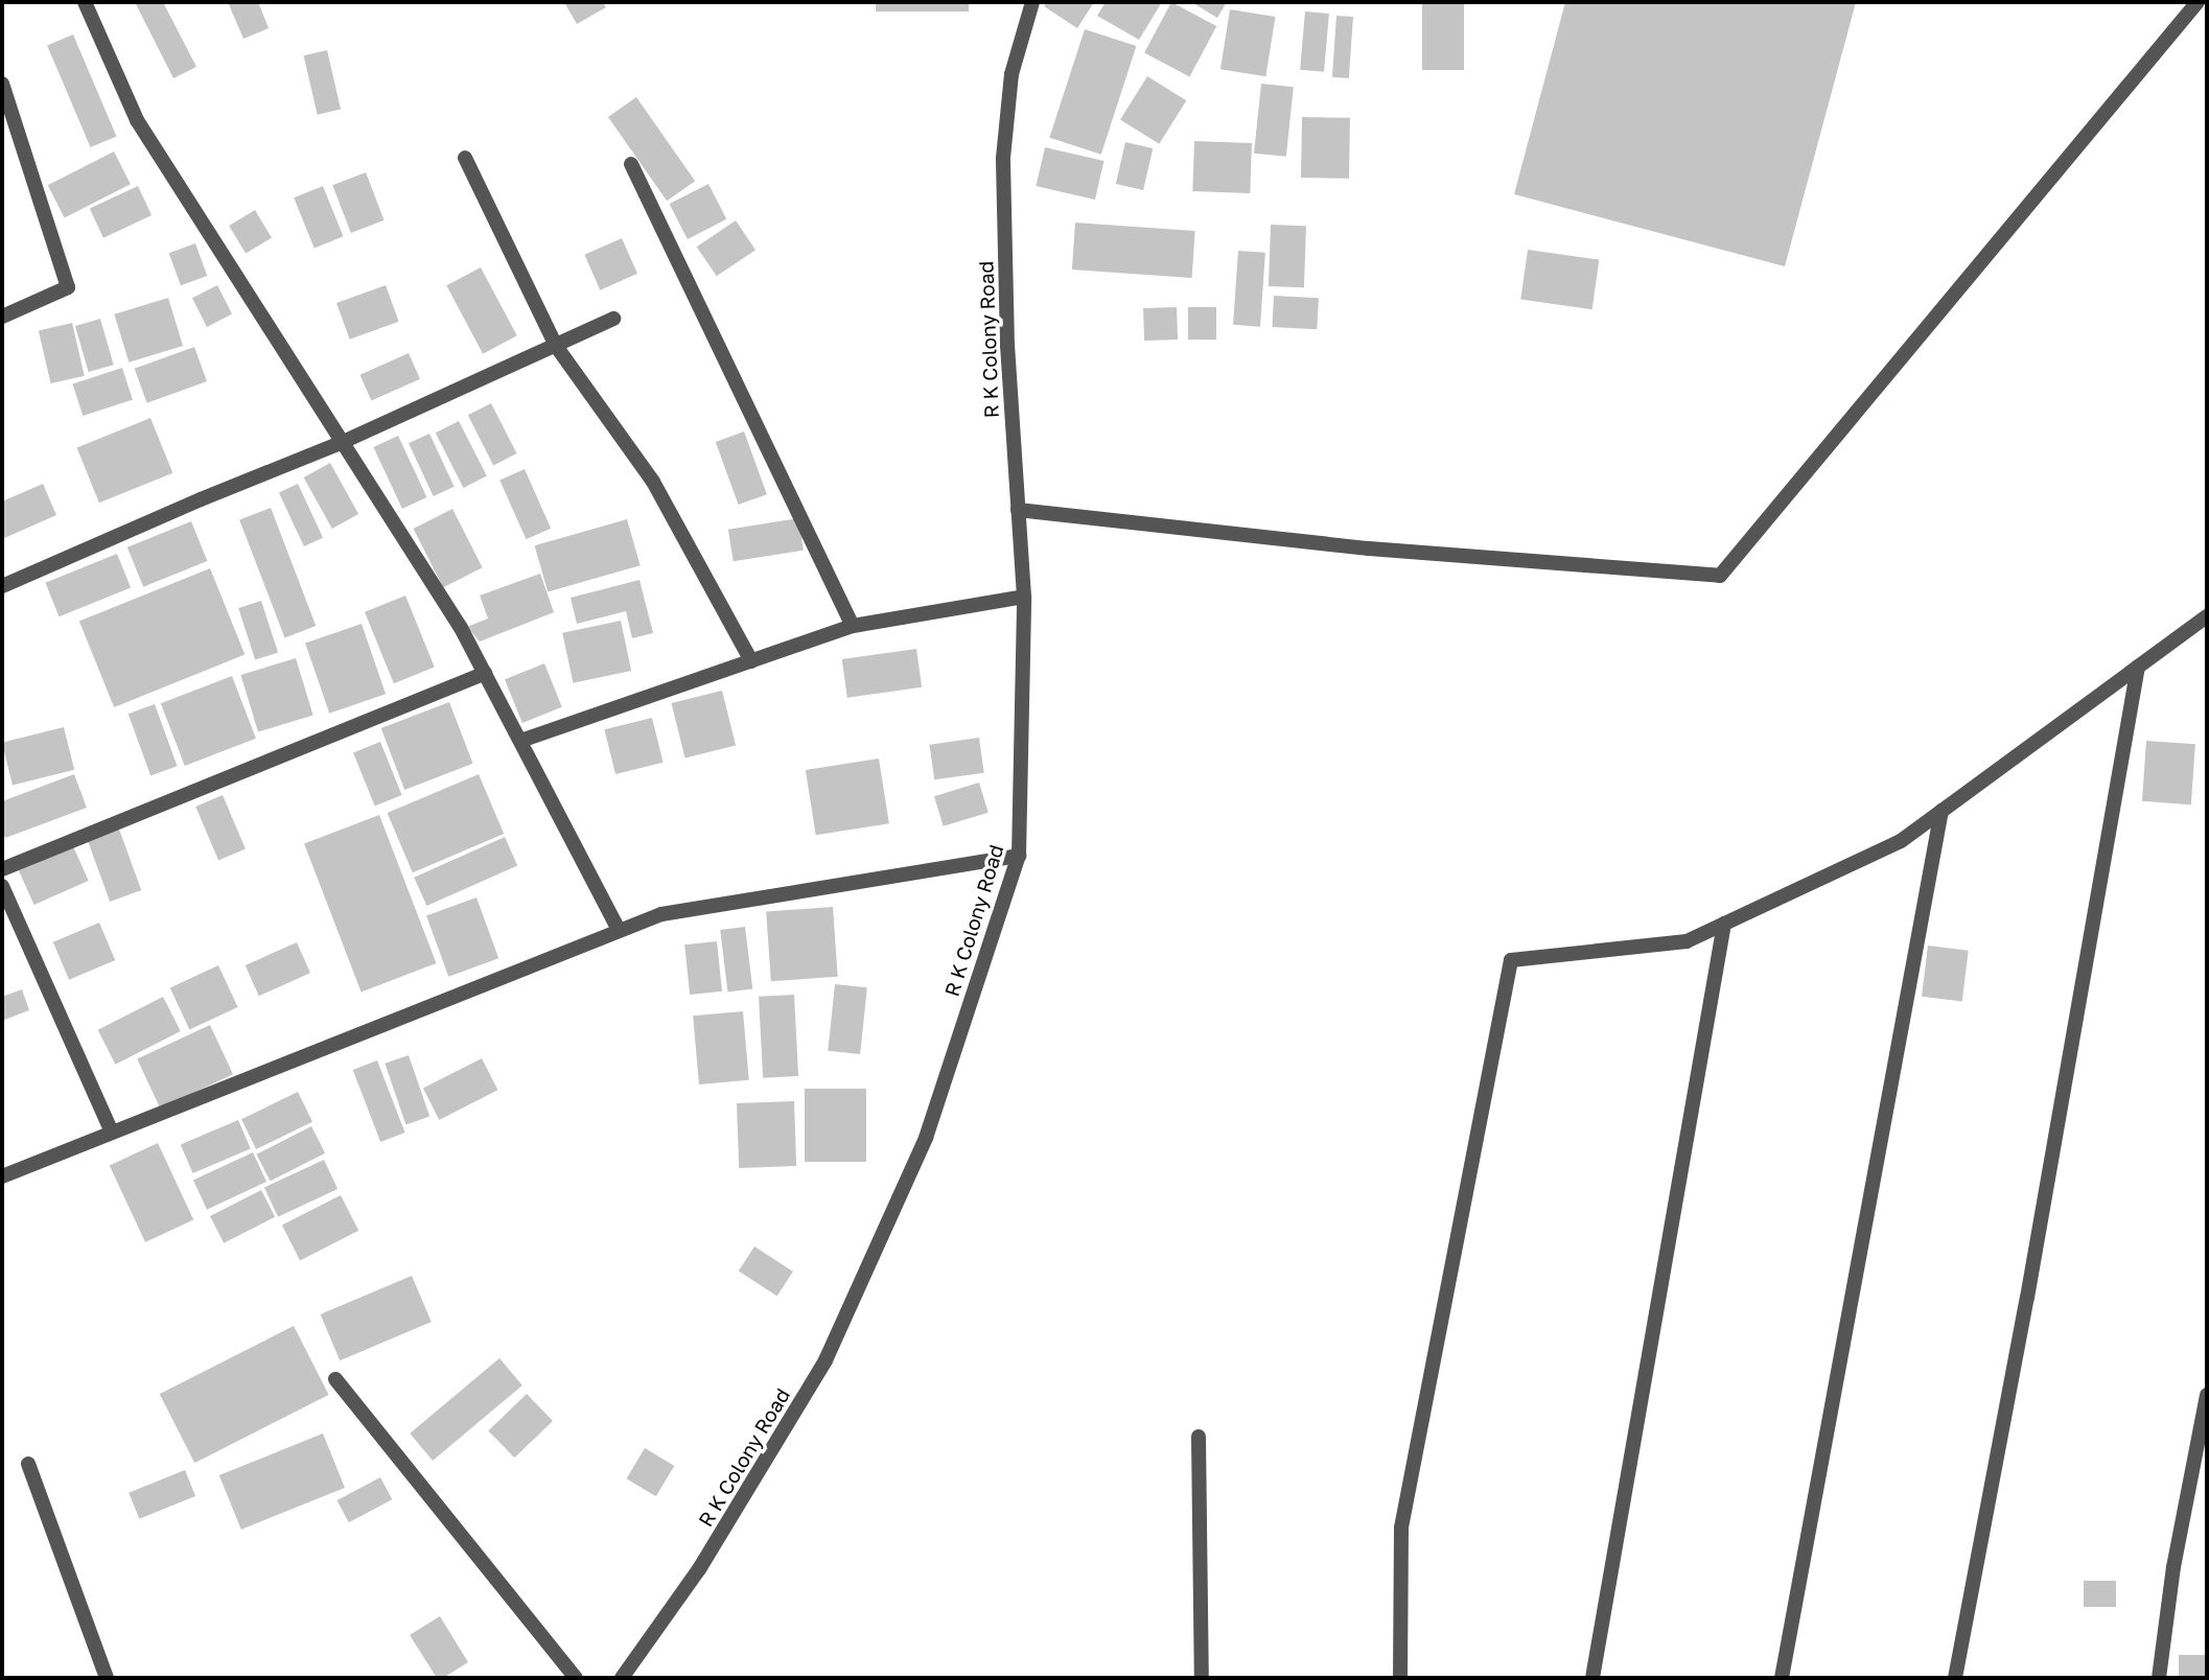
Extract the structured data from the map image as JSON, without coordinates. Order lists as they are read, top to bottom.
{
  "streets": {
    "street": ["R K Colony Road"]
  }
}
